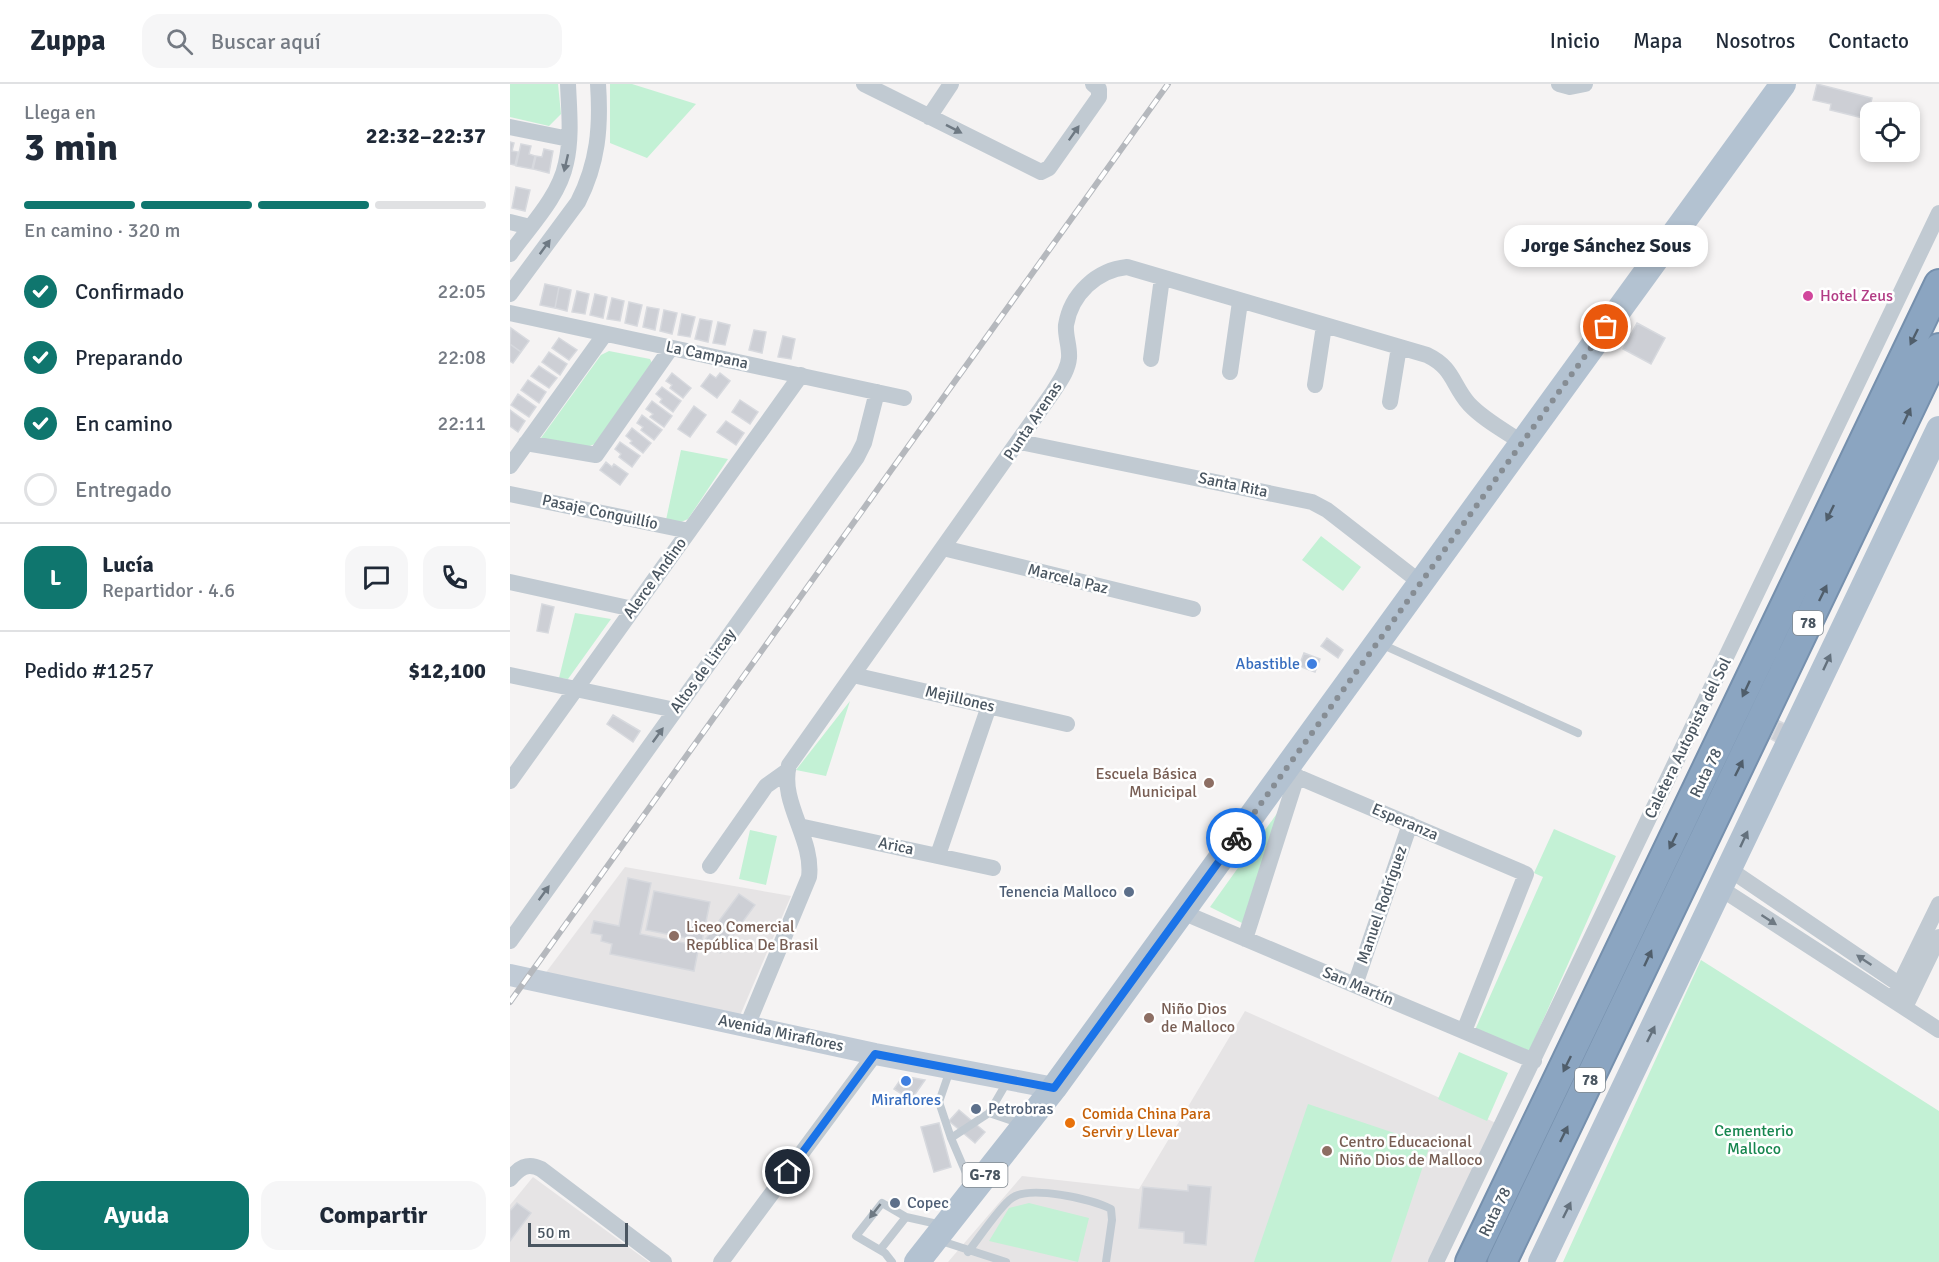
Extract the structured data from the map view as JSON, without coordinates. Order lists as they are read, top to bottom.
{
  "streets": {
    "highway": ["78", "Ruta 78"],
    "main road": ["Avenida Miraflores", "G-78"],
    "street": [
      "La Campana",
      "Punta Arenas",
      "Santa Rita",
      "Pasaje Conguillío",
      "Alerce Andino",
      "Marcela Paz",
      "Altos de Lircay",
      "Mejillones",
      "Caletera Autopista del Sol",
      "Esperanza",
      "Arica",
      "Manuel Rodríguez",
      "San Martín"
    ]
  },
  "crossings": [
    ["La Campana", "Alerce Andino"],
    ["La Campana", "Altos de Lircay"],
    ["Punta Arenas", "Santa Rita"],
    ["Punta Arenas", "Marcela Paz"],
    ["Punta Arenas", "Mejillones"],
    ["Punta Arenas", "G-78"],
    ["Santa Rita", "G-78"],
    ["Pasaje Conguillío", "Alerce Andino"],
    ["Caletera Autopista del Sol", "San Martín"],
    ["Esperanza", "Manuel Rodríguez"],
    ["Esperanza", "San Martín"],
    ["Esperanza", "G-78"],
    ["Manuel Rodríguez", "San Martín"],
    ["San Martín", "G-78"],
    ["Avenida Miraflores", "G-78"]
  ],
  "one_way": ["Altos de Lircay"],
  "parks": ["Cementerio Malloco"],
  "places": [
    "Hotel Zeus",
    "Jorge Sánchez Sous",
    "Abastible",
    "Escuela Básica Municipal",
    "Tenencia Malloco",
    "Liceo Comercial República De Brasil",
    "Niño Dios de Malloco",
    "Miraflores",
    "Petrobras",
    "Comida China Para Servir y Llevar",
    "Centro Educacional Niño Dios de Malloco",
    "Copec"
  ],
  "scale_bar": "50 m",
  "page": {
    "header": "Zuppa",
    "search": "Buscar aquí",
    "nav": [
      "Inicio",
      "Mapa",
      "Nosotros",
      "Contacto"
    ],
    "heading": ["3 min", "Llega en", "22:32–22:37"],
    "panel": [
      "Lucía",
      "Repartidor · 4.6",
      "Pedido #1257",
      "$12,100"
    ],
    "bar": "En camino · 320 m",
    "bubble": "Jorge Sánchez Sous",
    "list": [
      ["Confirmado", "22:05"],
      ["Preparando", "22:08"],
      ["En camino", "22:11"],
      "Entregado"
    ],
    "round": "L",
    "buttons": ["Ayuda", "Compartir"],
    "scale": "50 m"
  }
}
